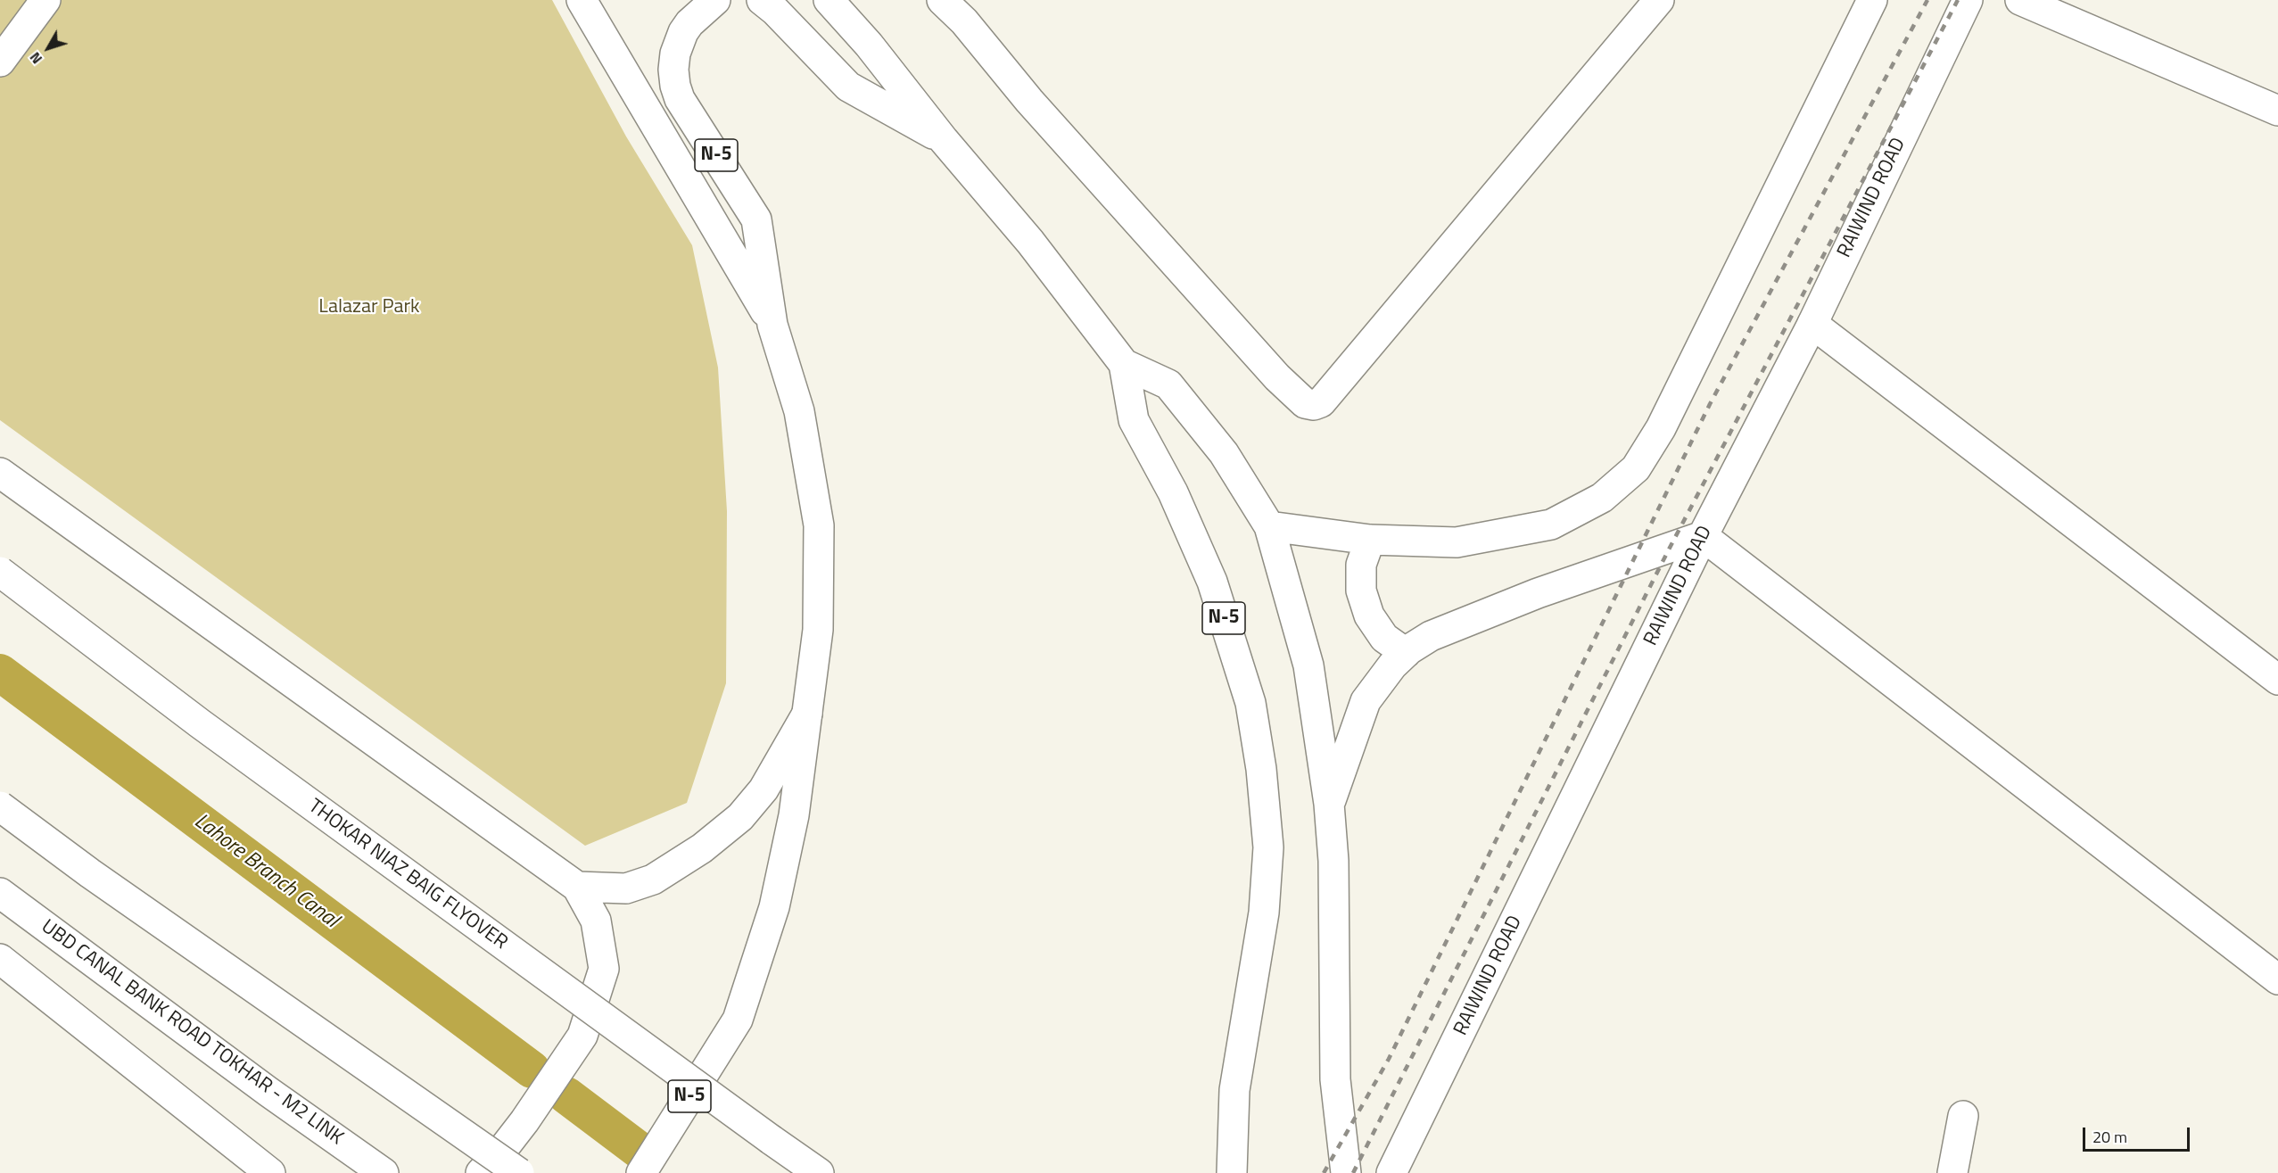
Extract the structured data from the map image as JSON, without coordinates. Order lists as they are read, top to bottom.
{
  "streets": {
    "main road": [
      "N-5",
      "RAIWIND ROAD",
      "THOKAR NIAZ BAIG FLYOVER",
      "UBD CANAL BANK ROAD TOKHAR - M2 LINK"
    ]
  },
  "water": ["Lahore Branch Canal"],
  "parks": ["Lalazar Park"],
  "scale_bar": "20 m",
  "north": "bottom left"
}
